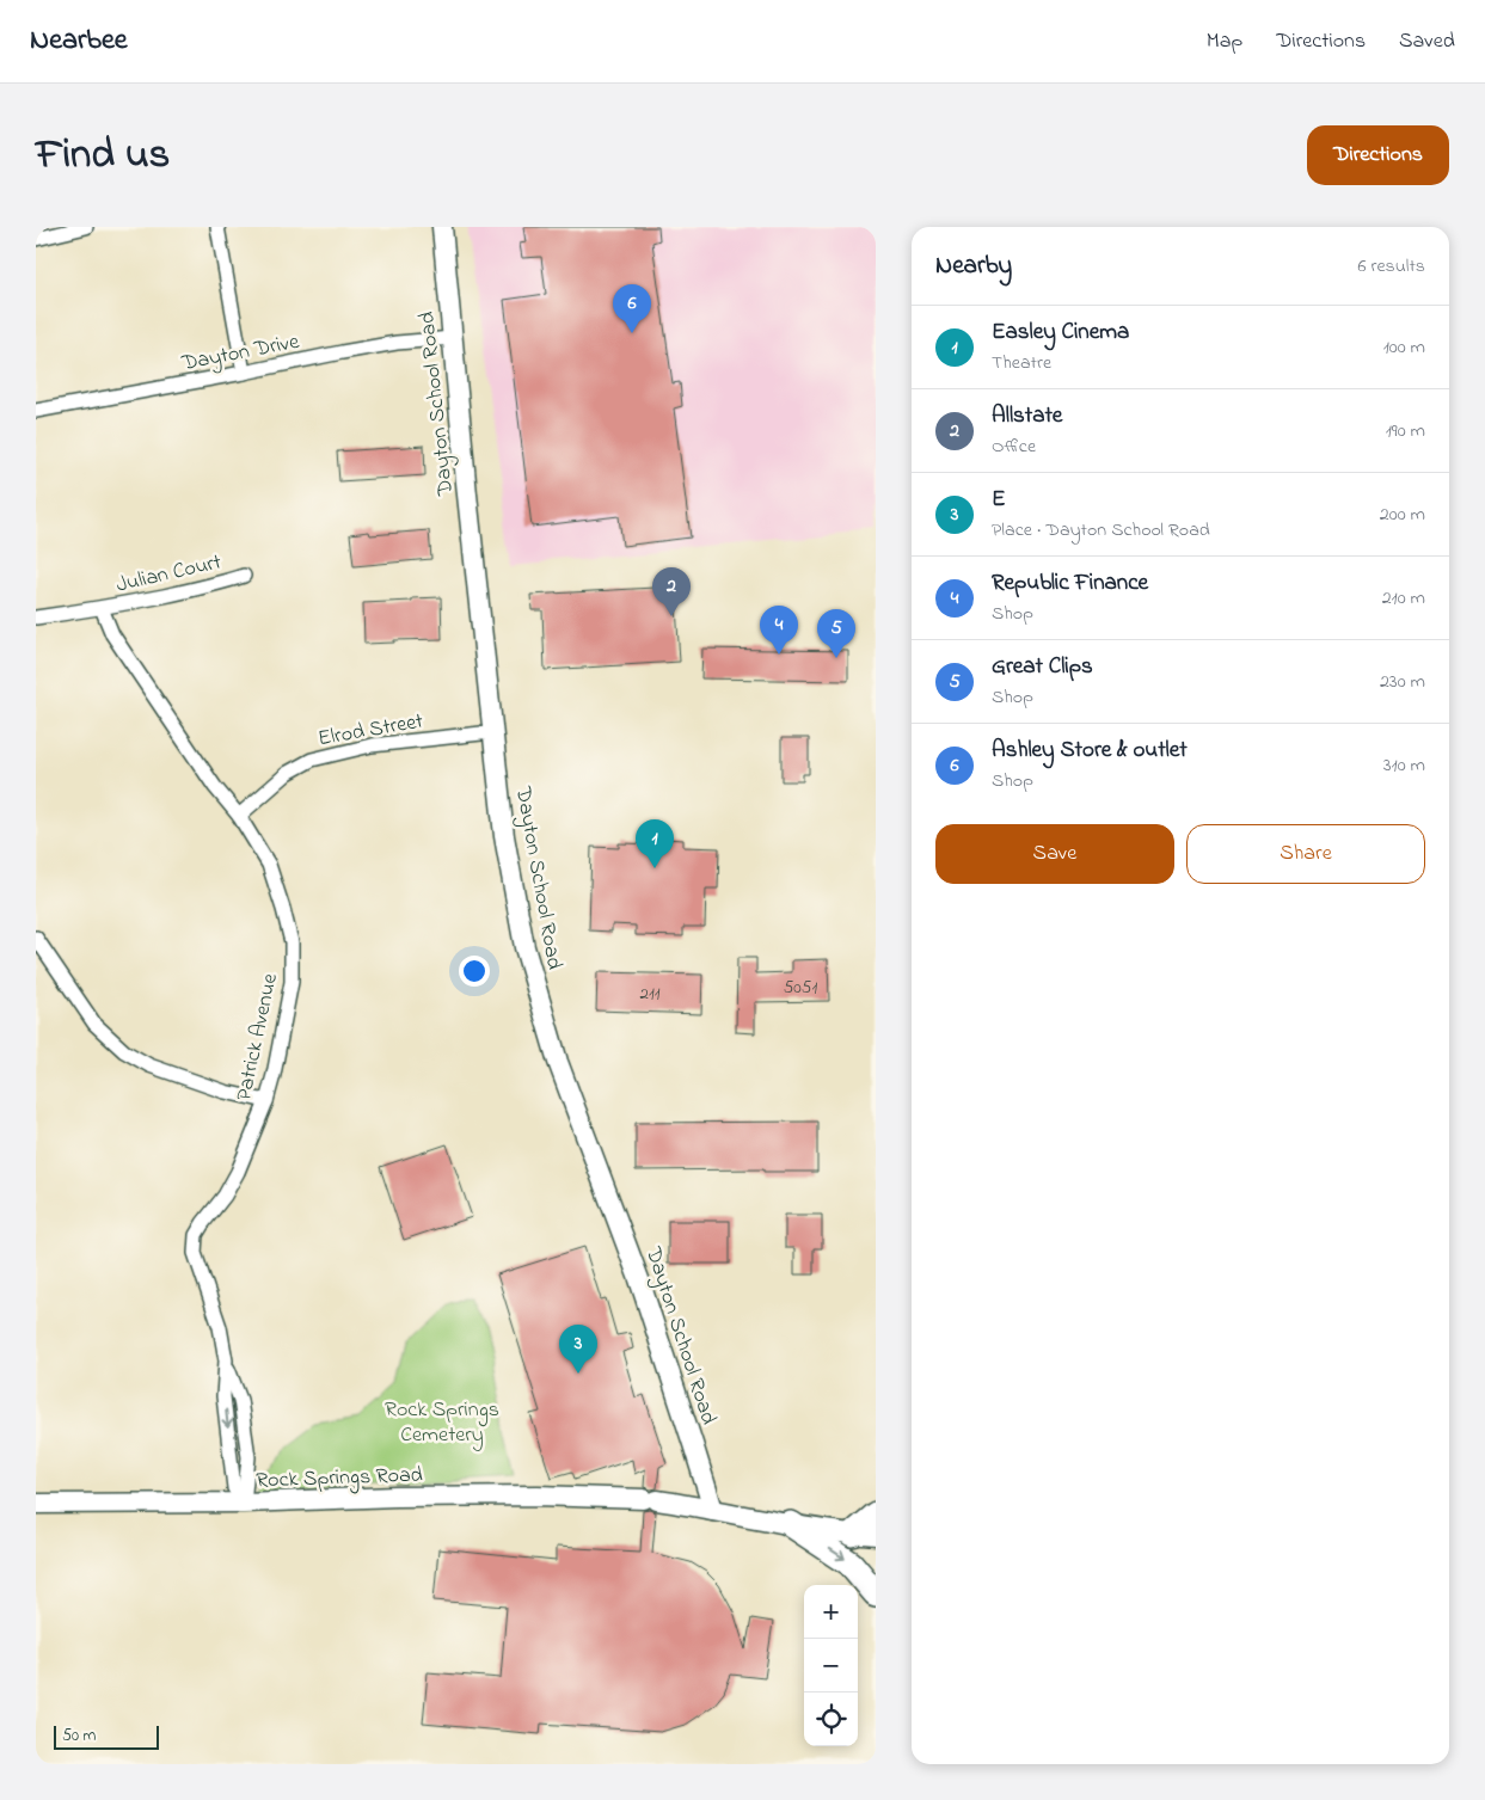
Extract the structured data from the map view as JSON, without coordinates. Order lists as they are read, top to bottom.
{
  "streets": {
    "street": [
      "Dayton Drive",
      "Dayton School Road",
      "Julian Court",
      "Elrod Street",
      "Patrick Avenue",
      "Rock Springs Road"
    ]
  },
  "crossings": [
    ["Dayton Drive", "Dayton School Road"],
    ["Dayton School Road", "Elrod Street"],
    ["Dayton School Road", "Rock Springs Road"],
    ["Julian Court", "Patrick Avenue"],
    ["Elrod Street", "Patrick Avenue"],
    ["Patrick Avenue", "Rock Springs Road"]
  ],
  "parks": ["Rock Springs Cemetery"],
  "house_numbers": ["5051", "211"],
  "scale_bar": "50 m",
  "page": {
    "header": "Nearbee",
    "nav": ["Map", "Directions", "Saved"],
    "title": "Find us",
    "buttons": [
      "Directions",
      ["Save", "Share"]
    ],
    "heading": ["Nearby", "6 results"],
    "pins": [
      "6",
      "2",
      "4",
      "5",
      "1",
      "3"
    ],
    "list": [
      {
        "mark": "1",
        "name": "Easley Cinema",
        "note": "Theatre",
        "value": "100 m"
      },
      {
        "mark": "2",
        "name": "Allstate",
        "note": "Office",
        "value": "190 m"
      },
      {
        "mark": "3",
        "name": "E",
        "note": "Place · Dayton School Road",
        "value": "200 m"
      },
      {
        "mark": "4",
        "name": "Republic Finance",
        "note": "Shop",
        "value": "210 m"
      },
      {
        "mark": "5",
        "name": "Great Clips",
        "note": "Shop",
        "value": "230 m"
      },
      {
        "mark": "6",
        "name": "Ashley Store & outlet",
        "note": "Shop",
        "value": "310 m"
      }
    ],
    "map_buttons": ["+", "−"],
    "scale": "50 m"
  }
}
